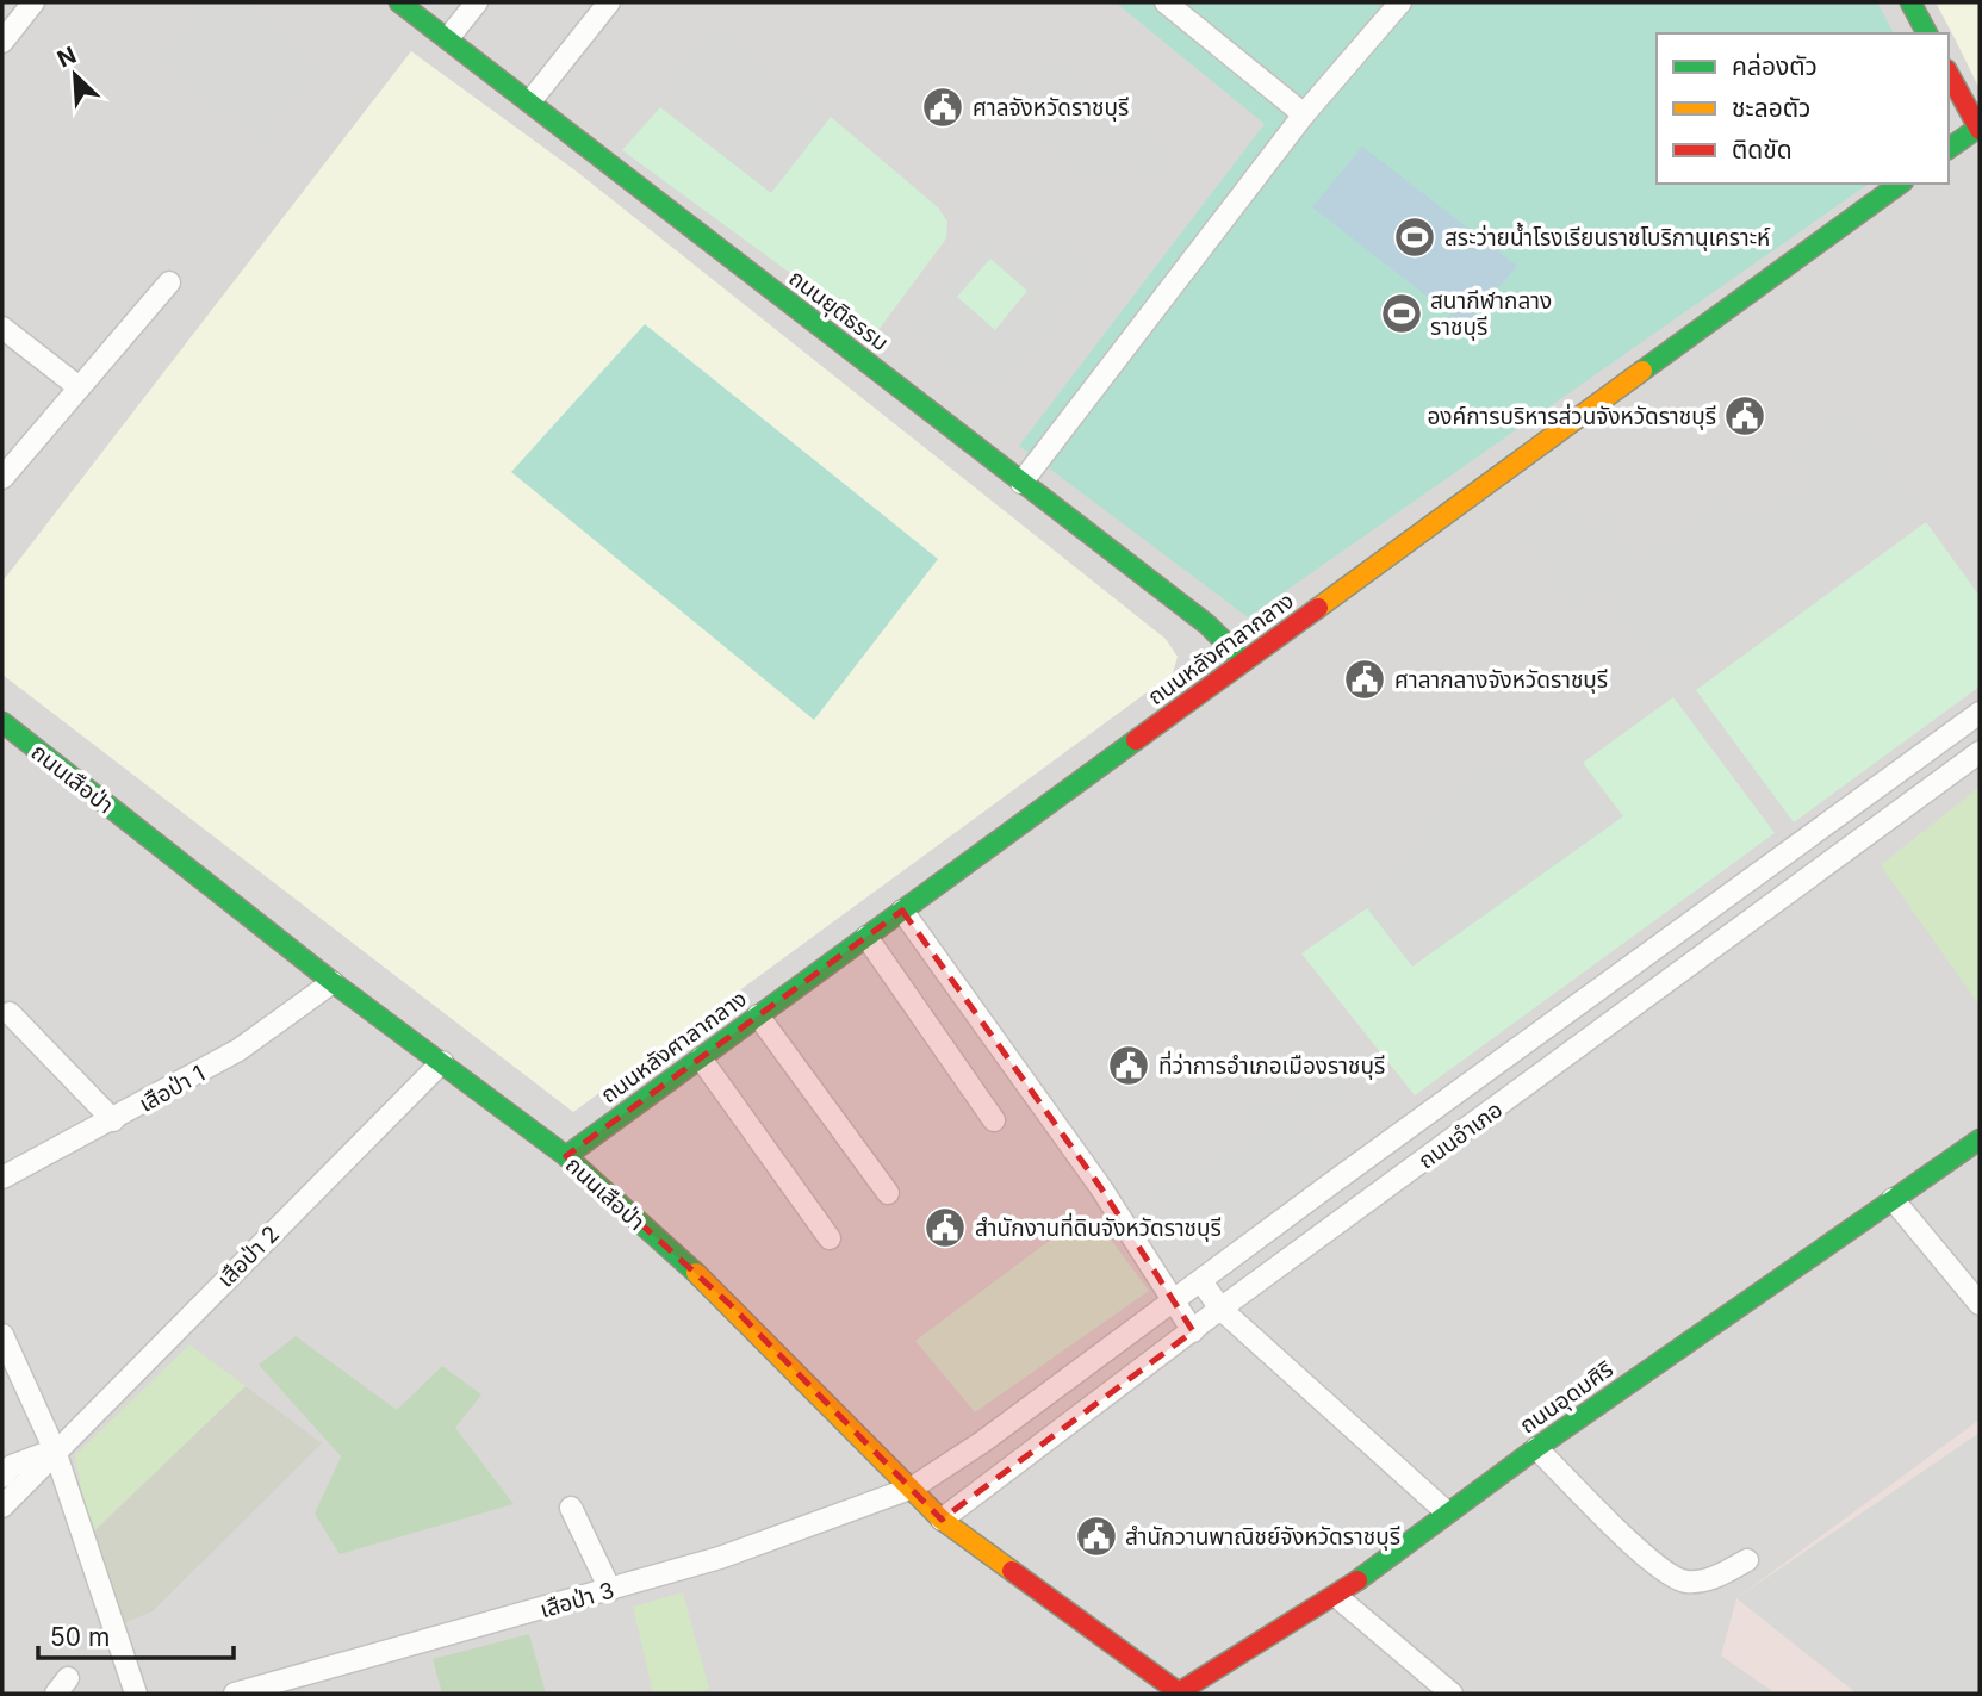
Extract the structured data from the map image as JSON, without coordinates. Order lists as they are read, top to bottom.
{
  "streets": {
    "street": [
      "ถนนยุติธรรม",
      "ถนนหลังศาลากลาง",
      "ถนนเสือป่า",
      "เสือป่า 1",
      "ถนนอำเภอ",
      "เสือป่า 2",
      "ถนนอุดมศิริ",
      "เสือป่า 3"
    ]
  },
  "crossings": [
    ["ถนนยุติธรรม", "ถนนหลังศาลากลาง"],
    ["ถนนหลังศาลากลาง", "ถนนเสือป่า"],
    ["ถนนเสือป่า", "เสือป่า 1"],
    ["ถนนเสือป่า", "ถนนอำเภอ"],
    ["ถนนเสือป่า", "เสือป่า 2"],
    ["ถนนเสือป่า", "ถนนอุดมศิริ"],
    ["ถนนเสือป่า", "เสือป่า 3"],
    ["ถนนอำเภอ", "เสือป่า 3"]
  ],
  "places": {
    "public building": [
      "ศาลจังหวัดราชบุรี",
      "องค์การบริหารส่วนจังหวัดราชบุรี",
      "ศาลากลางจังหวัดราชบุรี",
      "ที่ว่าการอำเภอเมืองราชบุรี",
      "สำนักงานที่ดินจังหวัดราชบุรี",
      "สำนักวานพาณิชย์จังหวัดราชบุรี"
    ],
    "sports": ["สระว่ายน้ำโรงเรียนราชโบริกานุเคราะห์", "สนากีฬากลาง ราชบุรี"]
  },
  "legend": ["คล่องตัว", "ชะลอตัว", "ติดขัด"],
  "scale_bar": "50 m",
  "north": "top left"
}
